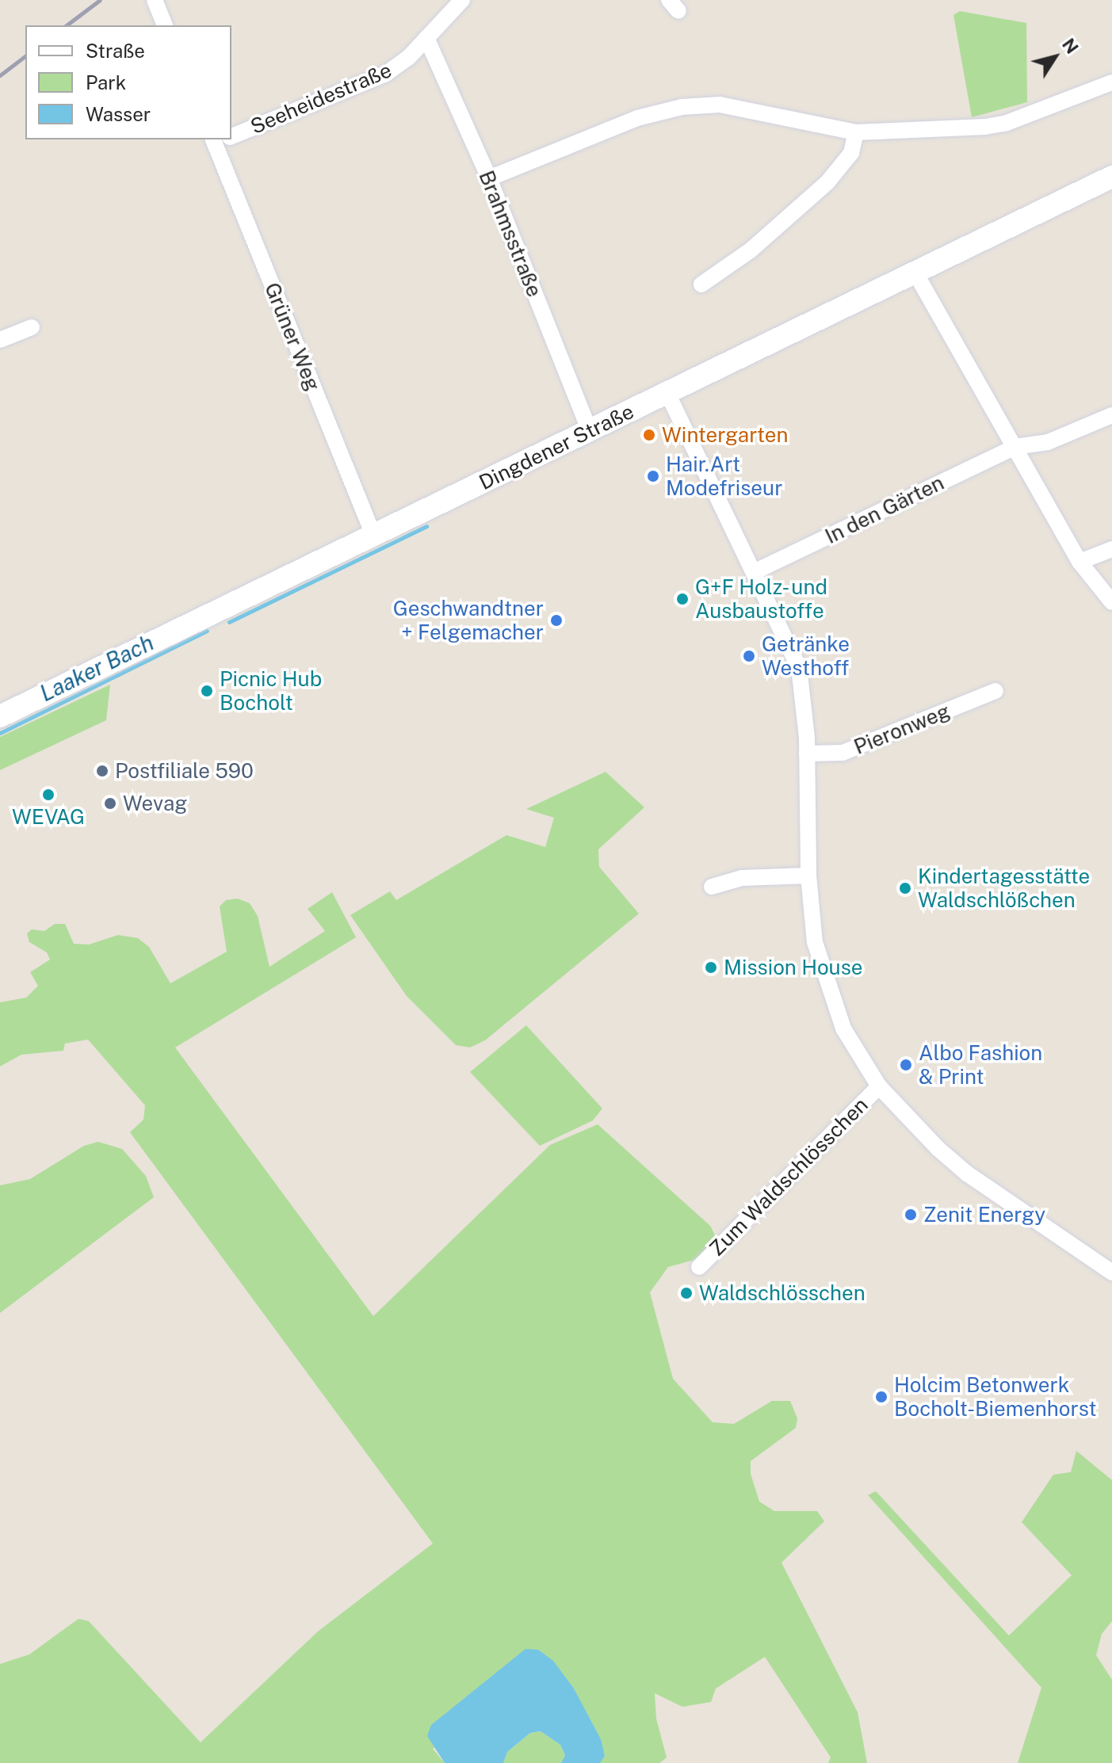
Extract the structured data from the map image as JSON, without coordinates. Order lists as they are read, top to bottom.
{
  "streets": {
    "main road": ["Dingdener Straße"],
    "street": [
      "Seeheidestraße",
      "Brahmsstraße",
      "Grüner Weg",
      "In den Gärten",
      "Pieronweg",
      "Zum Waldschlösschen"
    ]
  },
  "crossings": [
    ["Seeheidestraße", "Brahmsstraße"],
    ["Brahmsstraße", "Dingdener Straße"],
    ["Grüner Weg", "Dingdener Straße"],
    ["Dingdener Straße", "Zum Waldschlösschen"],
    ["In den Gärten", "Zum Waldschlösschen"],
    ["Pieronweg", "Zum Waldschlösschen"]
  ],
  "water": ["Laaker Bach"],
  "places": [
    "Wintergarten",
    "Hair.Art Modefriseur",
    "G+F Holz- und Ausbaustoffe",
    "Geschwandtner + Felgemacher",
    "Getränke Westhoff",
    "Picnic Hub Bocholt",
    "Postfiliale 590",
    "WEVAG",
    "Wevag",
    "Kindertagesstätte Waldschlößchen",
    "Mission House",
    "Albo Fashion & Print",
    "Zenit Energy",
    "Waldschlösschen",
    "Holcim Betonwerk Bocholt-Biemenhorst"
  ],
  "legend": ["Straße", "Park", "Wasser"],
  "north": "top right"
}
